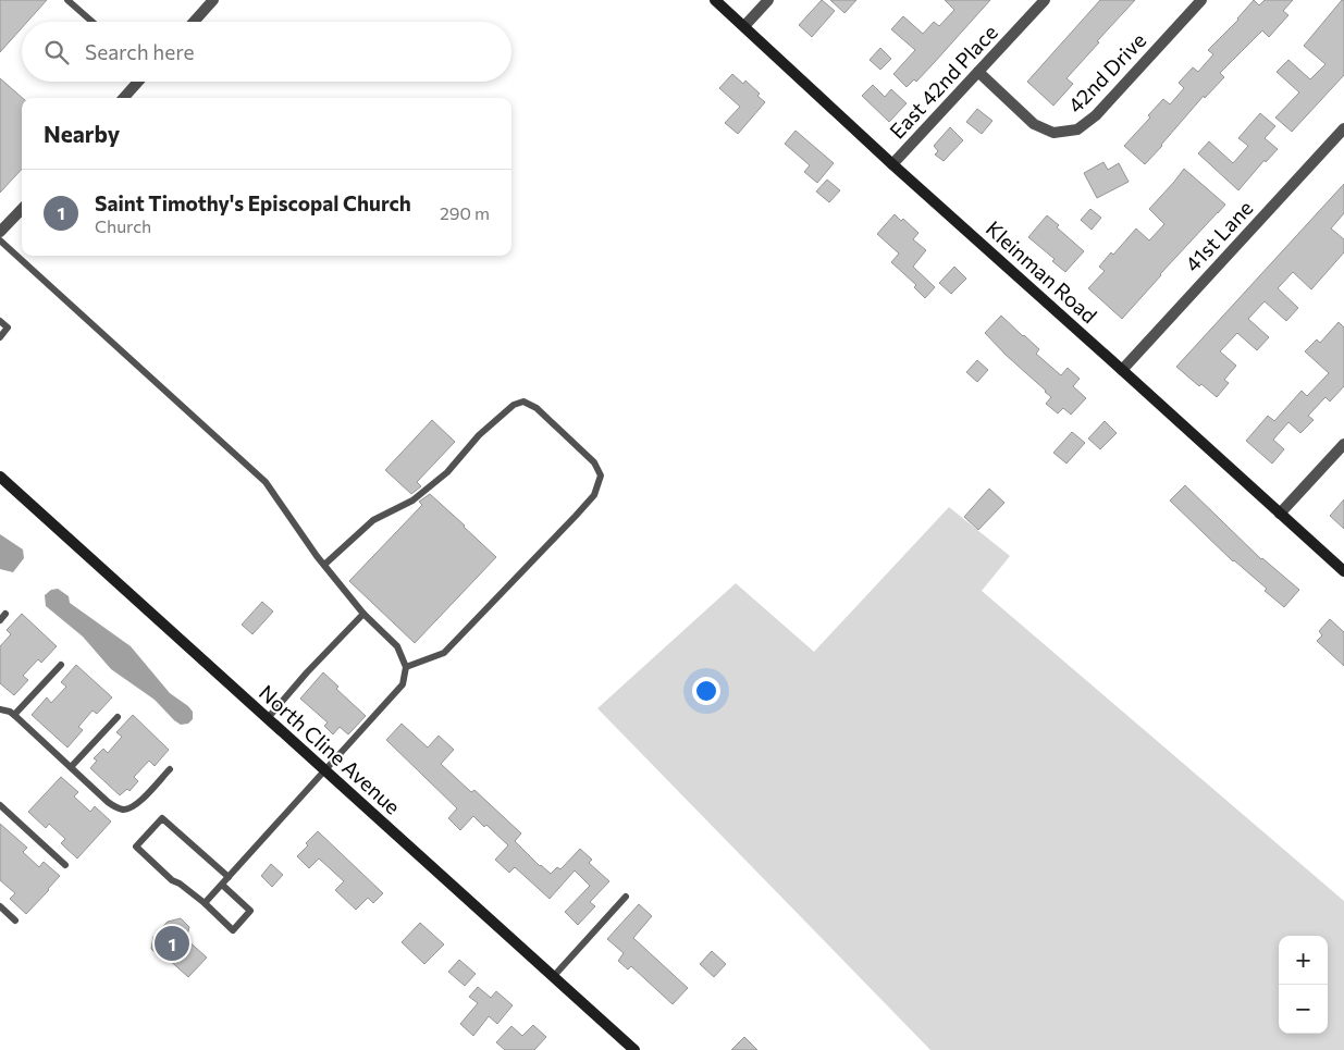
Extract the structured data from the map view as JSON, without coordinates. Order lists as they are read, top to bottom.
{
  "streets": {
    "street": [
      "42nd Drive",
      "East 42nd Place",
      "41st Lane",
      "Kleinman Road",
      "North Cline Avenue"
    ]
  },
  "crossings": [
    ["42nd Drive", "East 42nd Place"],
    ["East 42nd Place", "Kleinman Road"],
    ["41st Lane", "Kleinman Road"]
  ],
  "page": {
    "search": "Search here",
    "heading": "Nearby",
    "list": [
      {
        "mark": "1",
        "name": "Saint Timothy's Episcopal Church",
        "note": "Church",
        "value": "290 m"
      }
    ],
    "pins": "1",
    "map_buttons": ["+", "−"]
  }
}
